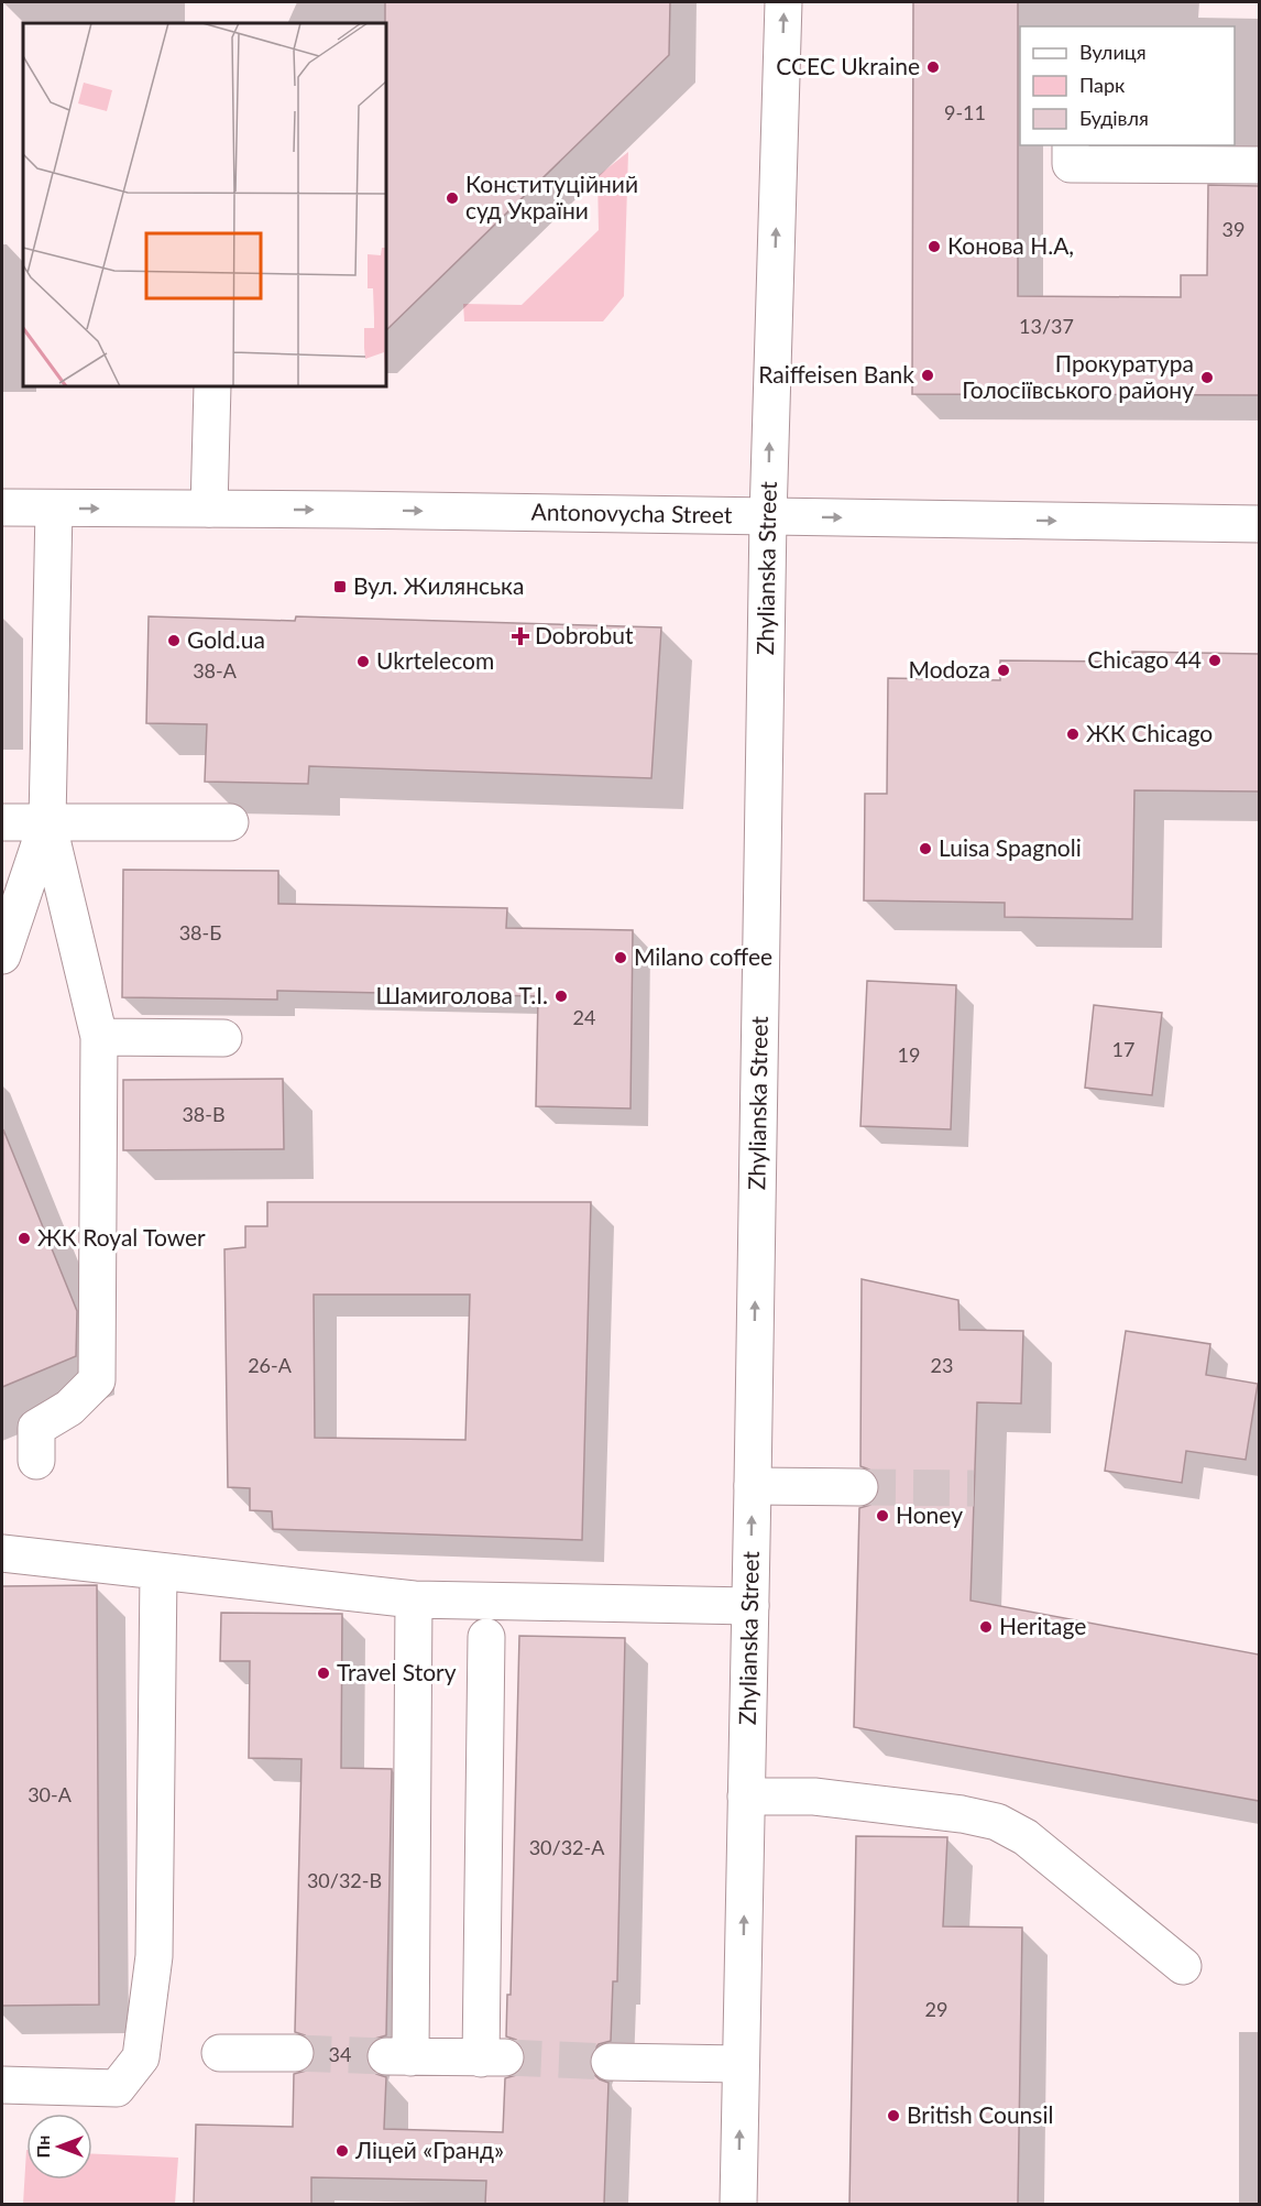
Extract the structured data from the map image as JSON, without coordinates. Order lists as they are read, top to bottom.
{
  "streets": {
    "main road": ["Antonovycha Street", "Zhylianska Street"]
  },
  "crossings": [
    ["Antonovycha Street", "Zhylianska Street"]
  ],
  "one_way": ["Antonovycha Street", "Zhylianska Street"],
  "places": {
    "other": [
      "CCEC Ukraine",
      "Конституційний суд України",
      "Конова Н.А,",
      "Raiffeisen Bank",
      "Прокуратура Голосіївського району",
      "Gold.ua",
      "Chicago 44",
      "Ukrtelecom",
      "Modoza",
      "ЖК Chicago",
      "Luisa Spagnoli",
      "Milano coffee",
      "Шамиголова Т.І.",
      "ЖК Royal Tower",
      "Honey",
      "Heritage",
      "Travel Story",
      "British Counsil",
      "Ліцей «Гранд»"
    ],
    "transit": ["Вул. Жилянська"],
    "health": ["Dobrobut"]
  },
  "house_numbers": [
    "9-11",
    "39",
    "13/37",
    "38-А",
    "38-Б",
    "24",
    "17",
    "19",
    "38-В",
    "26-А",
    "23",
    "30-А",
    "30/32-А",
    "30/32-В",
    "29",
    "34"
  ],
  "legend": ["Вулиця", "Парк", "Будівля"],
  "north": "left"
}
